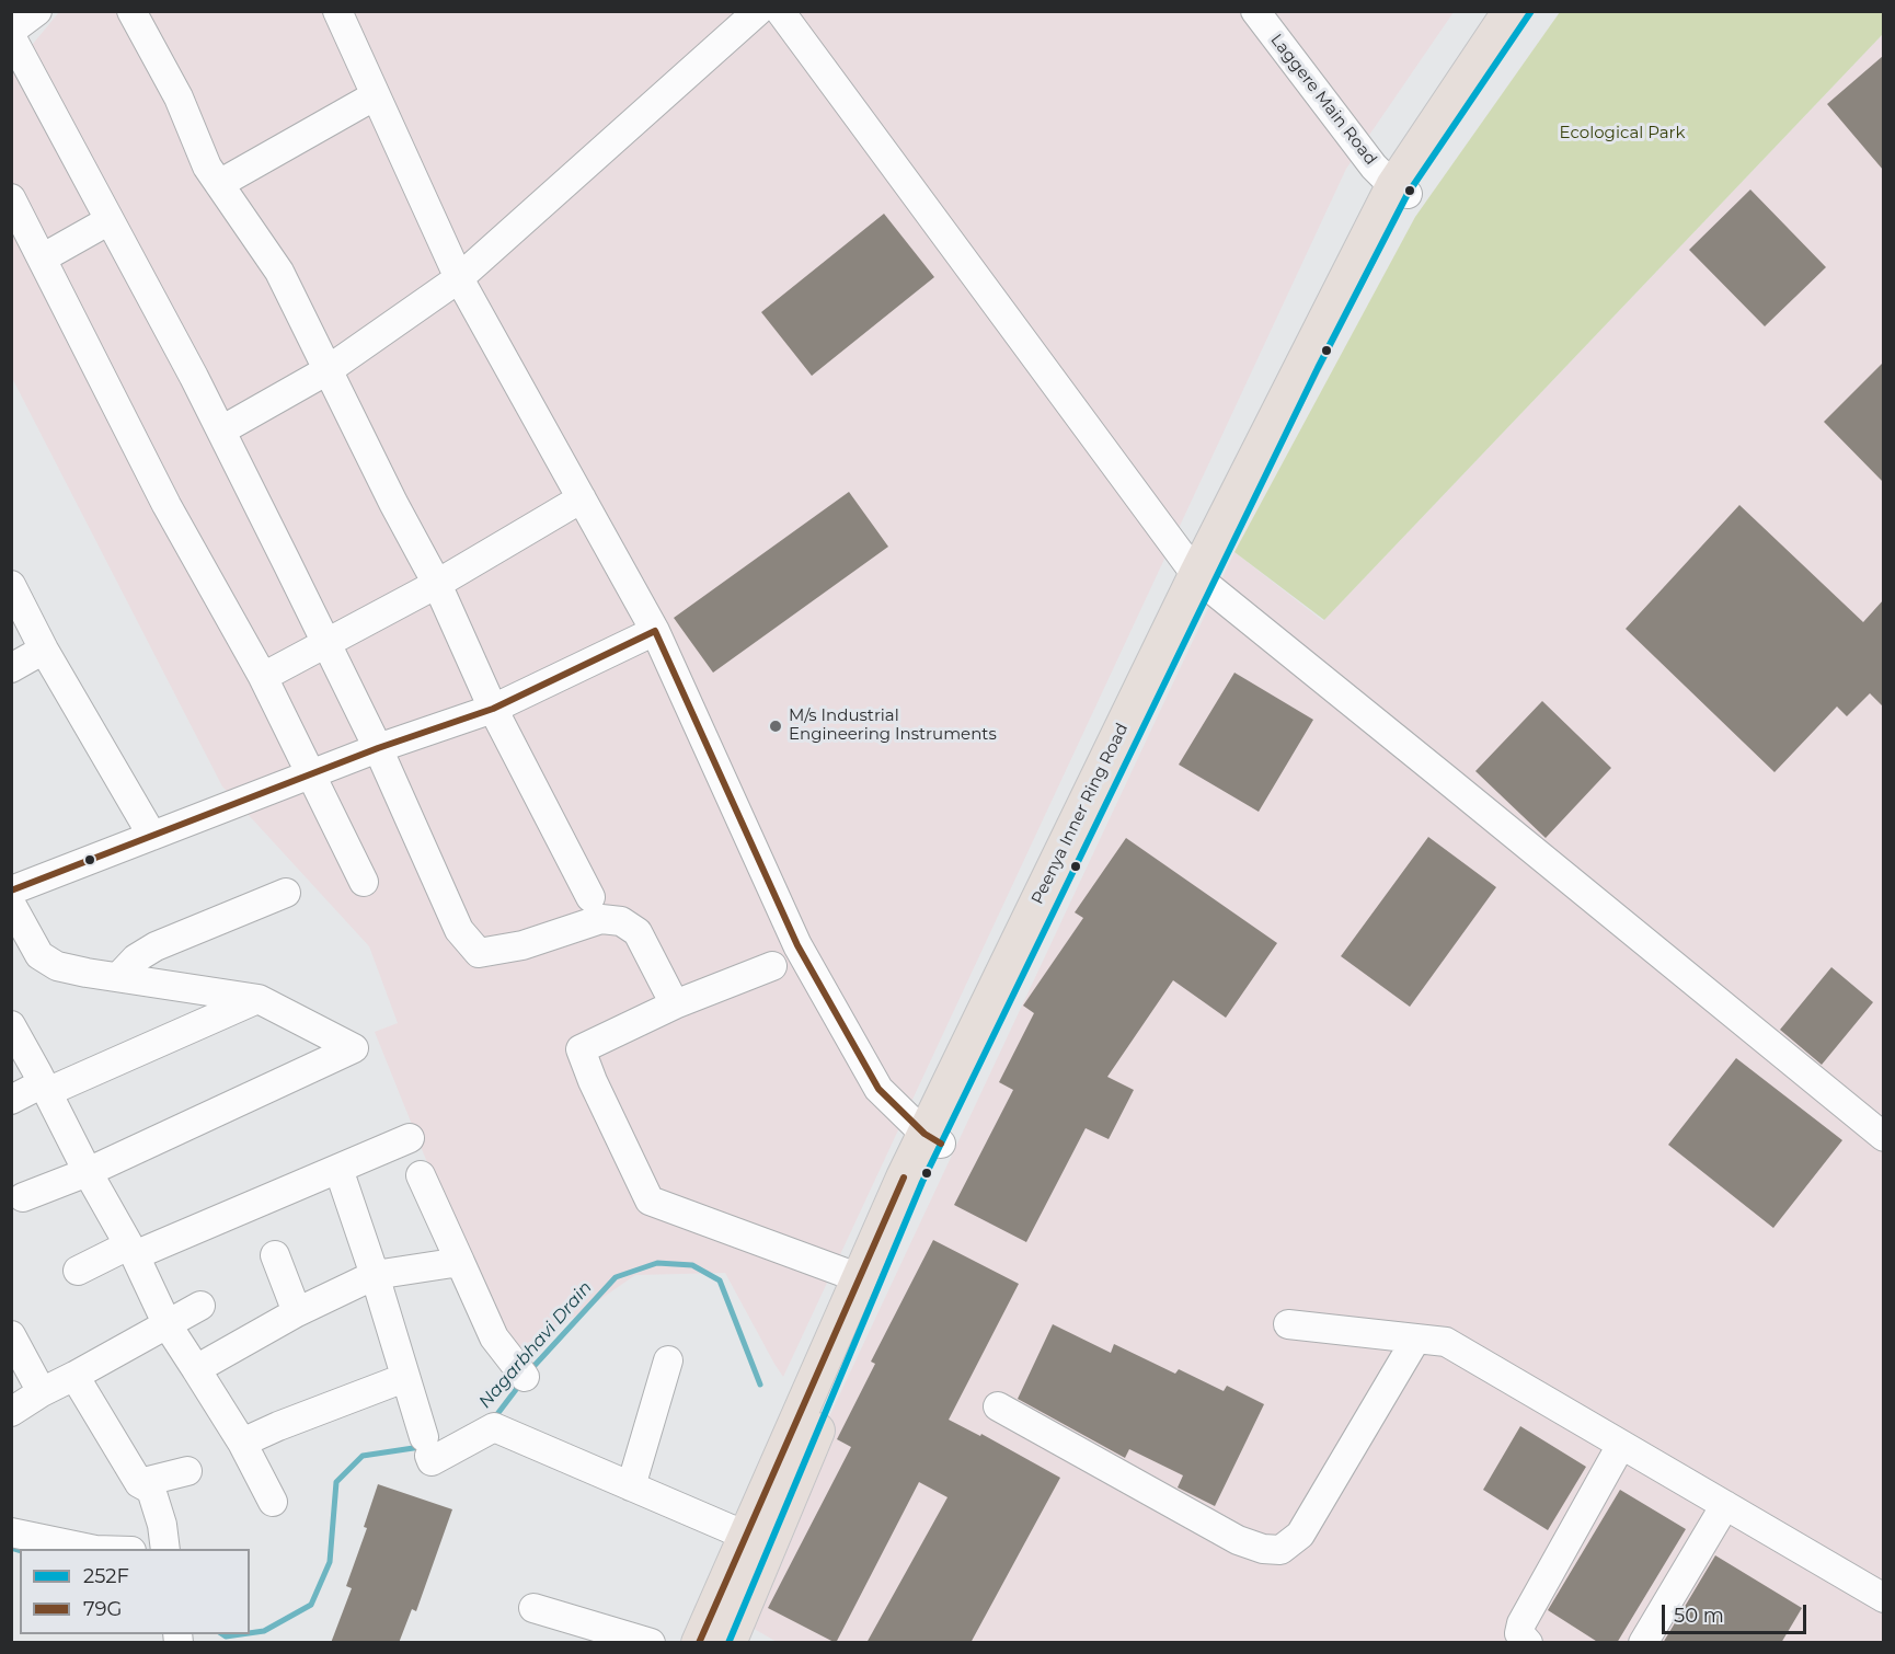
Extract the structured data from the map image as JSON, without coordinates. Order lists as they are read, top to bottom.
{
  "streets": {
    "main road": ["Peenya Inner Ring Road"],
    "street": ["Laggere Main Road"]
  },
  "crossings": [
    ["Laggere Main Road", "Peenya Inner Ring Road"]
  ],
  "water": ["Nagarbhavi Drain"],
  "parks": ["Ecological Park"],
  "places": ["M/s Industrial Engineering Instruments"],
  "lines": ["transit line 252F", "transit line 79G"],
  "legend": ["252F", "79G"],
  "scale_bar": "50 m"
}
